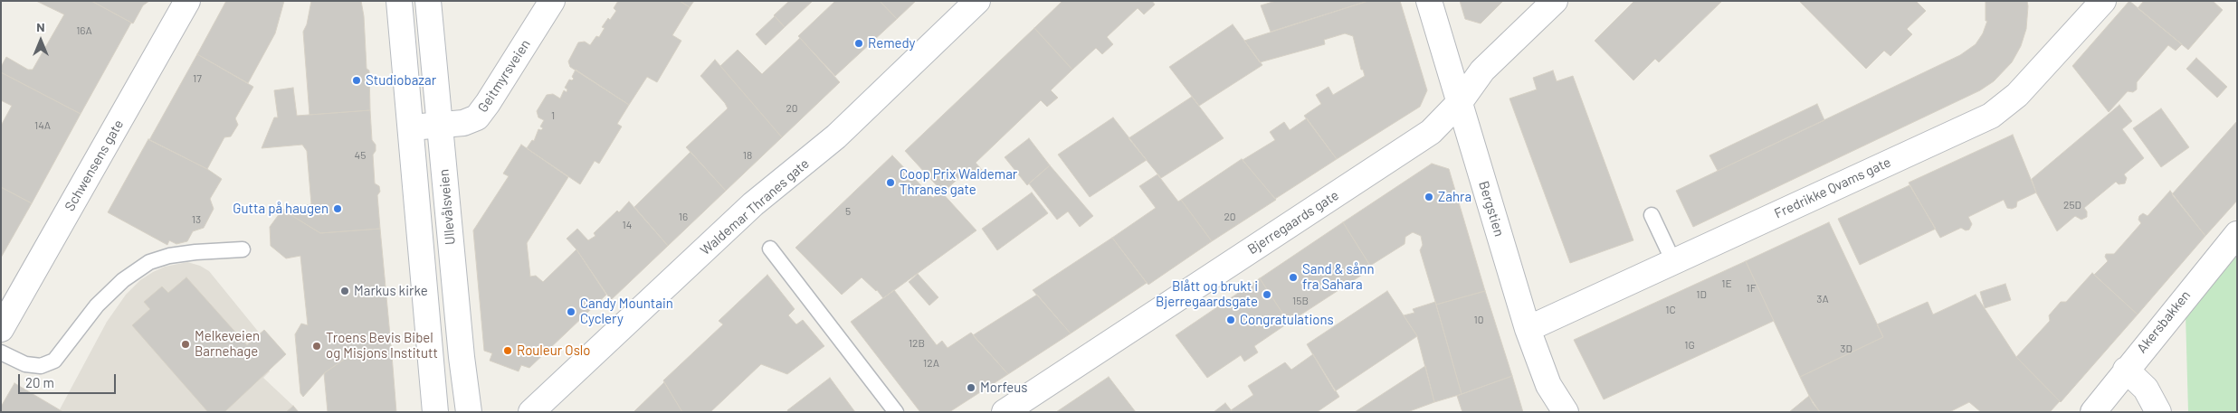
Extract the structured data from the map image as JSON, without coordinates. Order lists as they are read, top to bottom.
{
  "streets": {
    "street": [
      "Geitmyrsveien",
      "Schwensens gate",
      "Fredrikke Qvams gate",
      "Ullevålsveien",
      "Waldemar Thranes gate",
      "Bergstien",
      "Bjerregaards gate",
      "Akersbakken"
    ]
  },
  "crossings": [
    ["Geitmyrsveien", "Ullevålsveien"],
    ["Fredrikke Qvams gate", "Bergstien"],
    ["Bergstien", "Bjerregaards gate"]
  ],
  "places": [
    "Remedy",
    "Studiobazar",
    "Coop Prix Waldemar Thranes gate",
    "Zahra",
    "Gutta på haugen",
    "Sand & sånn fra Sahara",
    "Markus kirke",
    "Blått og brukt i Bjerregaardsgate",
    "Candy Mountain Cyclery",
    "Congratulations",
    "Melkeveien Barnehage",
    "Troens Bevis Bibel og Misjons Institutt",
    "Rouleur Oslo",
    "Morfeus"
  ],
  "house_numbers": [
    "16A",
    "17",
    "20",
    "1",
    "14A",
    "45",
    "18",
    "25D",
    "5",
    "16",
    "20",
    "13",
    "14",
    "1E",
    "1F",
    "1D",
    "3A",
    "15B",
    "1C",
    "10",
    "12B",
    "1G",
    "3D",
    "12A"
  ],
  "scale_bar": "20 m",
  "north": "top"
}
